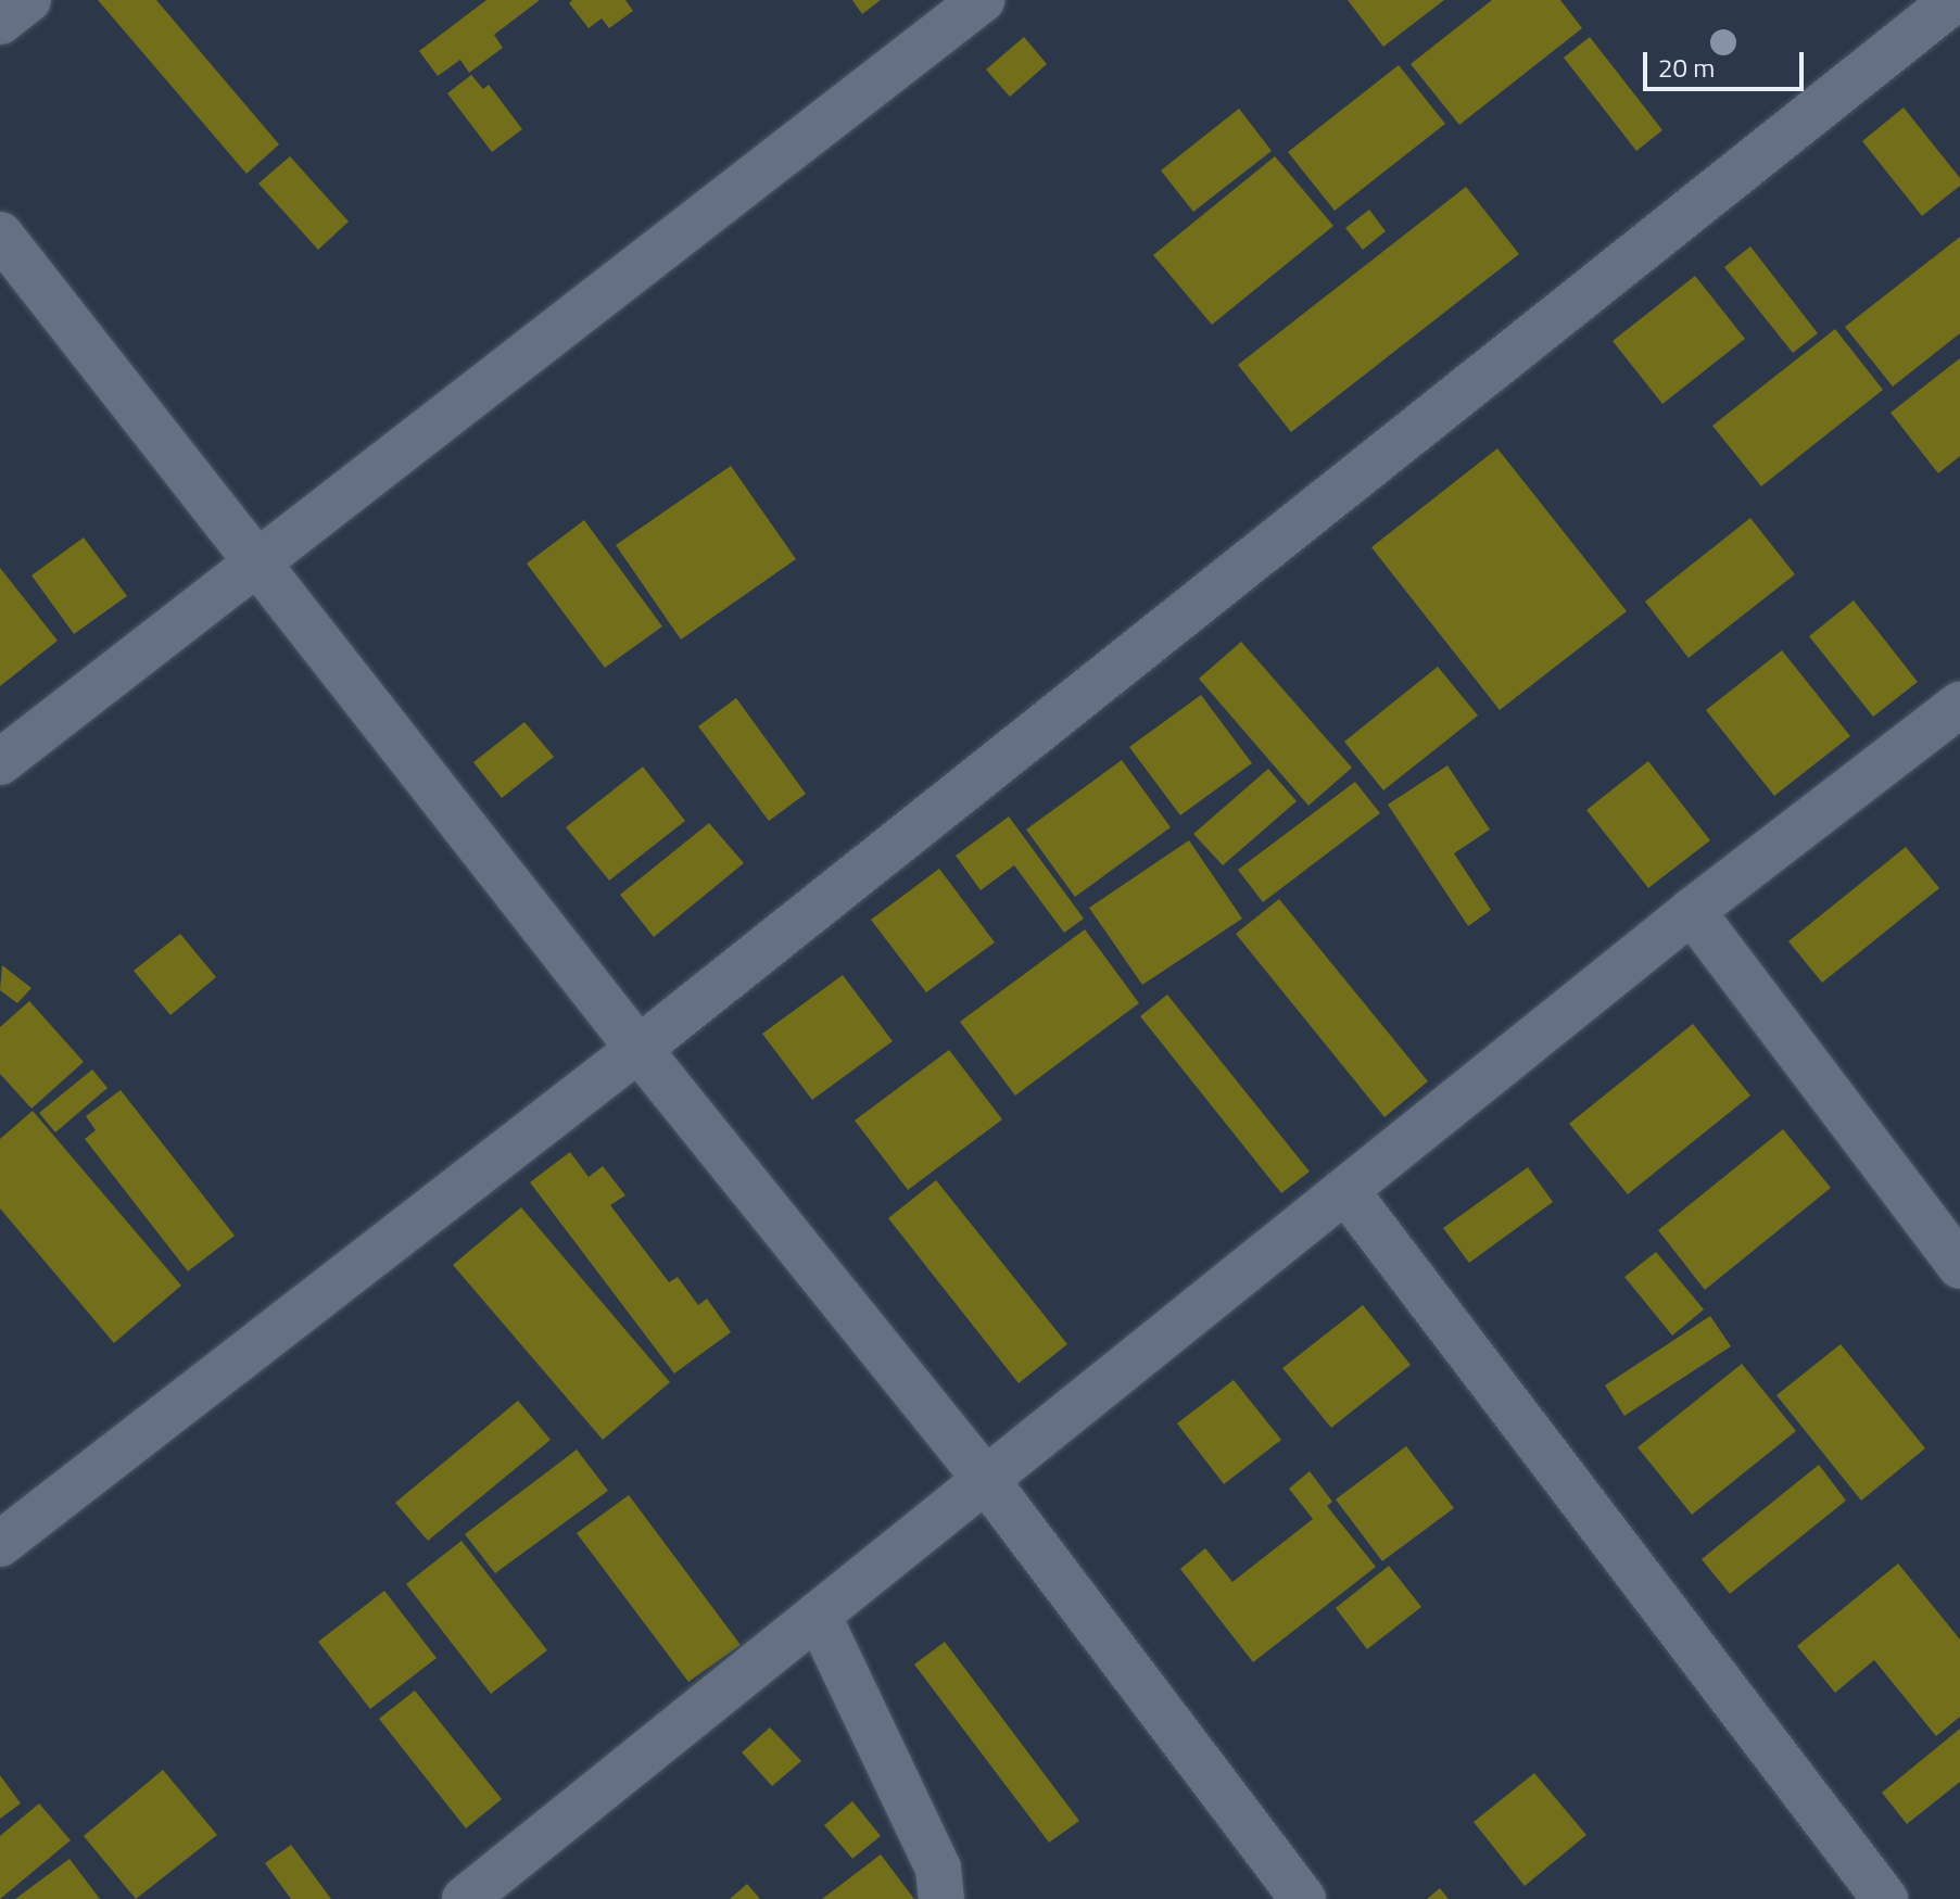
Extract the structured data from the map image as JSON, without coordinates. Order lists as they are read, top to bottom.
{
  "scale_bar": "20 m"
}
